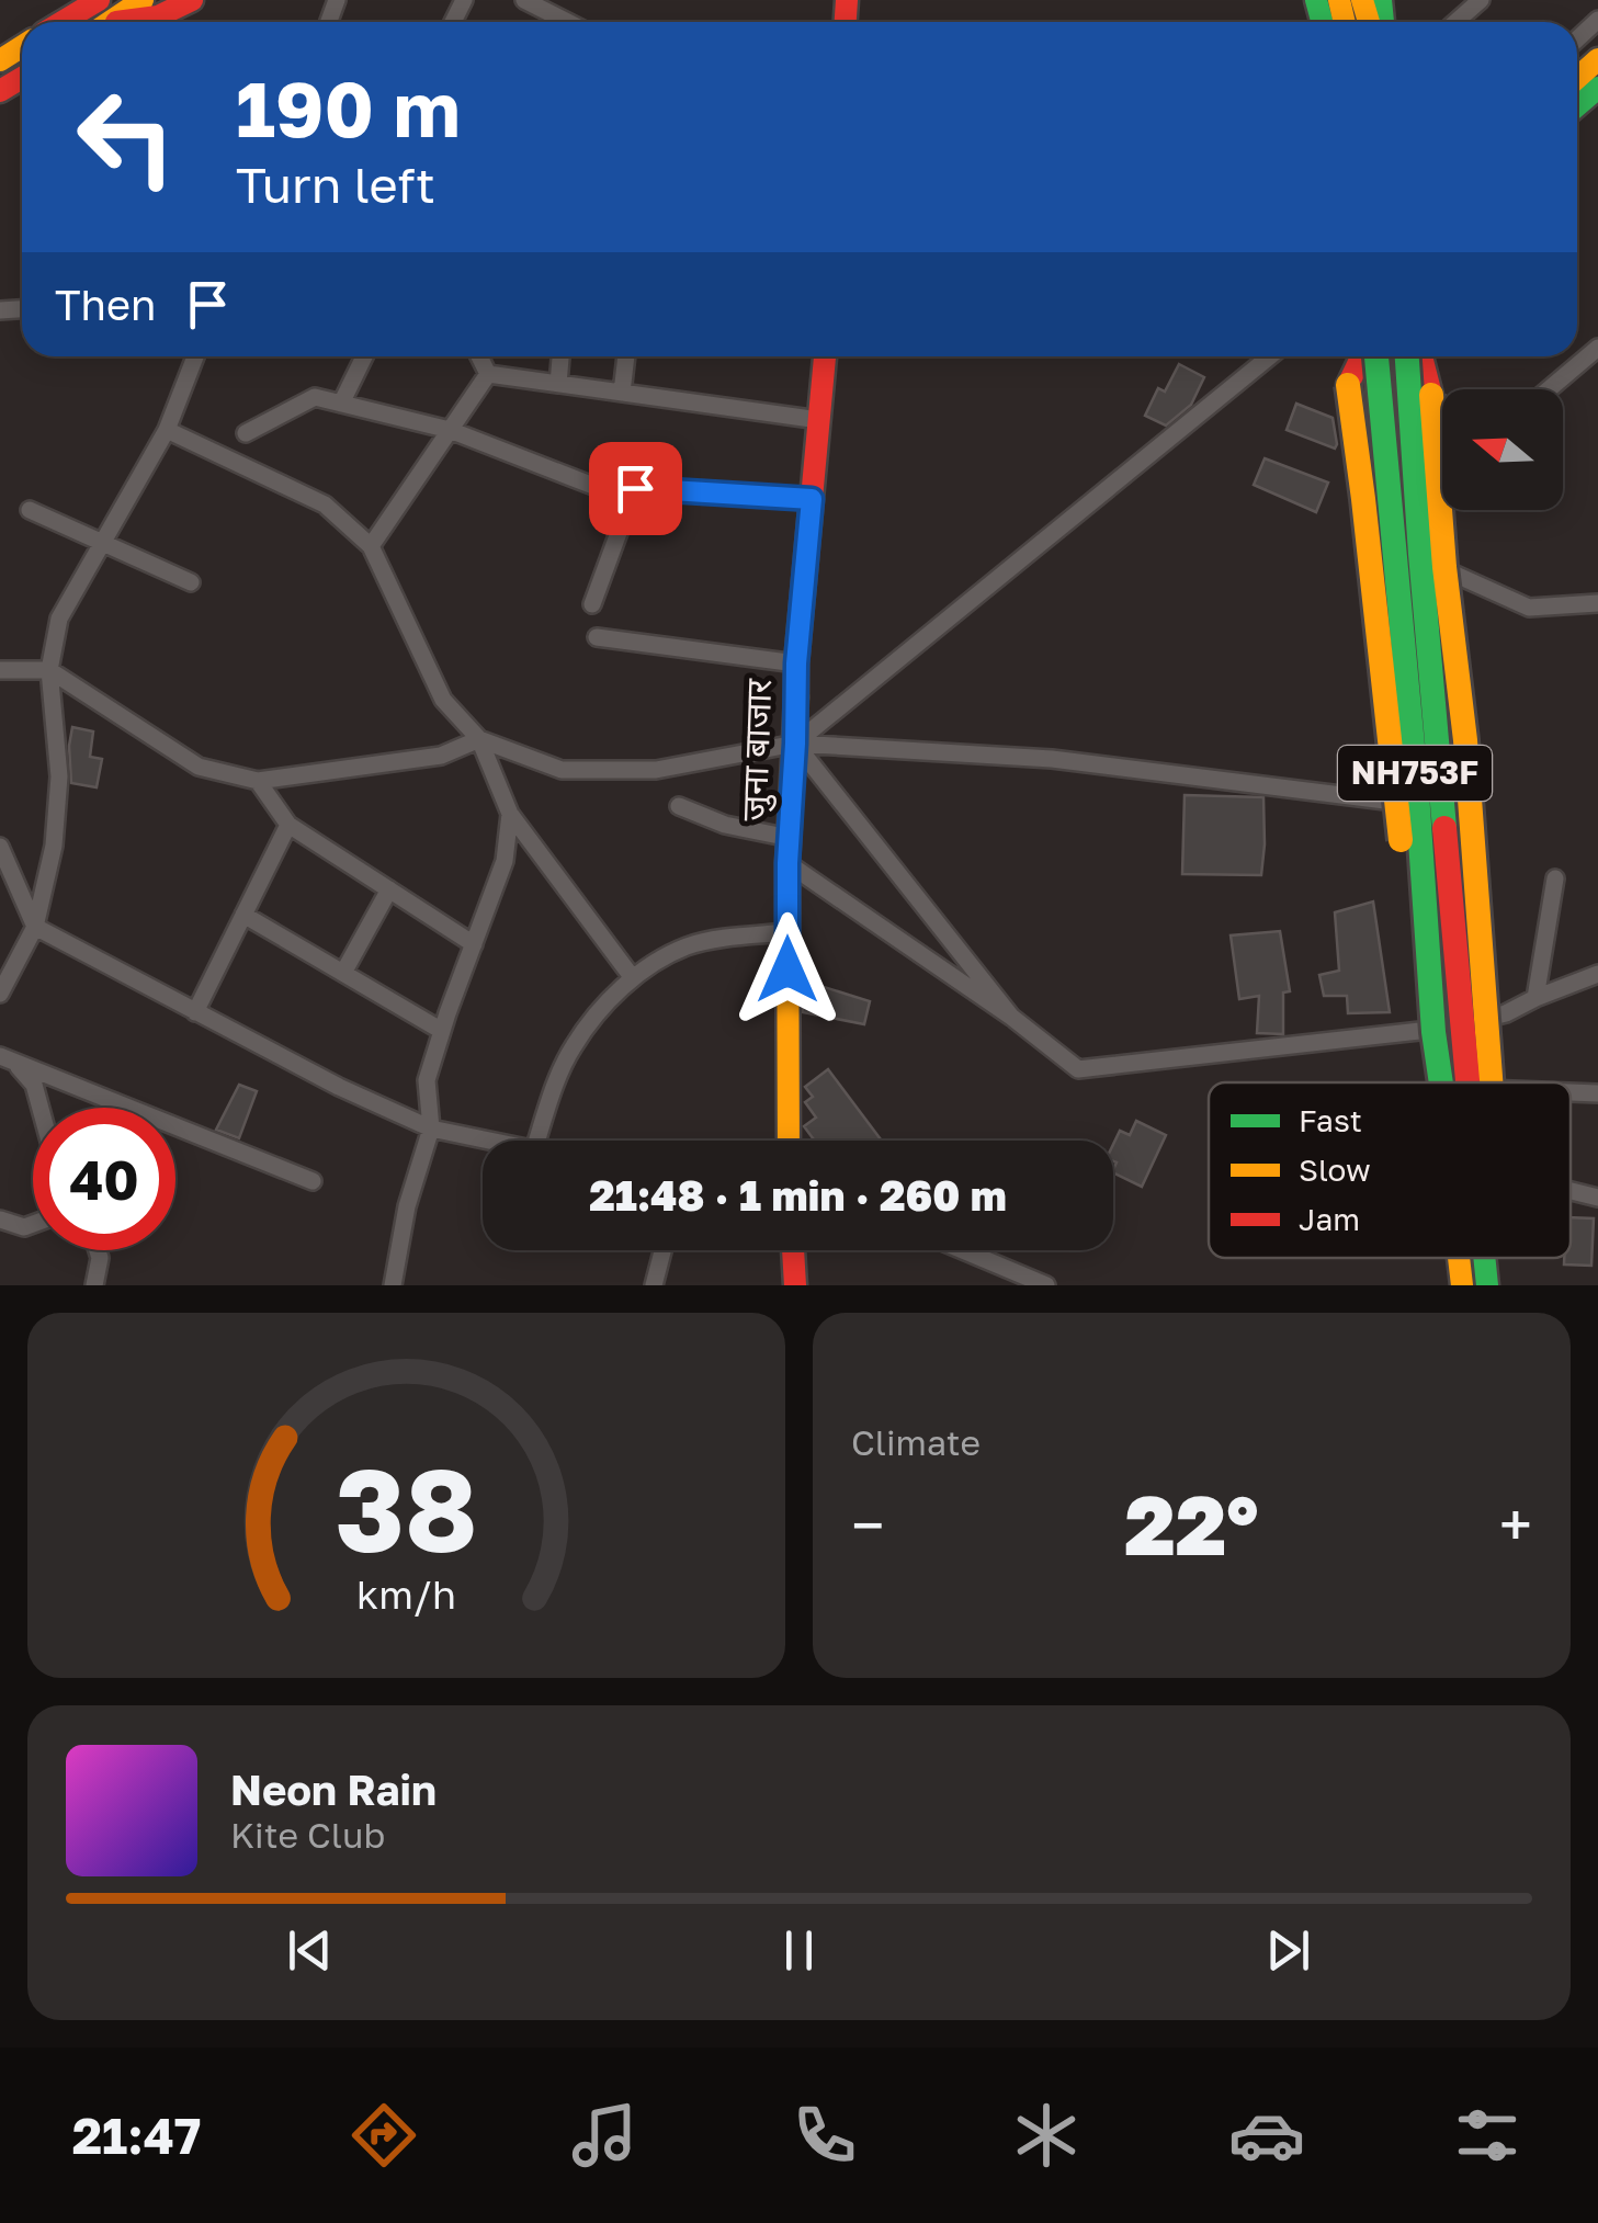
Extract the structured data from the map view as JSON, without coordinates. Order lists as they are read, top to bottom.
{
  "streets": {
    "main road": ["जुना बाजार", "NH753F"]
  },
  "legend": ["Fast", "Slow", "Jam"],
  "north": "left",
  "page": {
    "turn": ["190 m", "Turn left"],
    "then": "Then",
    "limit": "40",
    "trip": "21:48 · 1 min · 260 m",
    "tile": "Climate",
    "heat": ["−", "22°", "+"],
    "song": ["Neon Rain", "Kite Club"],
    "tabs": "21:47",
    "gauge": ["38", "km/h"]
  }
}
